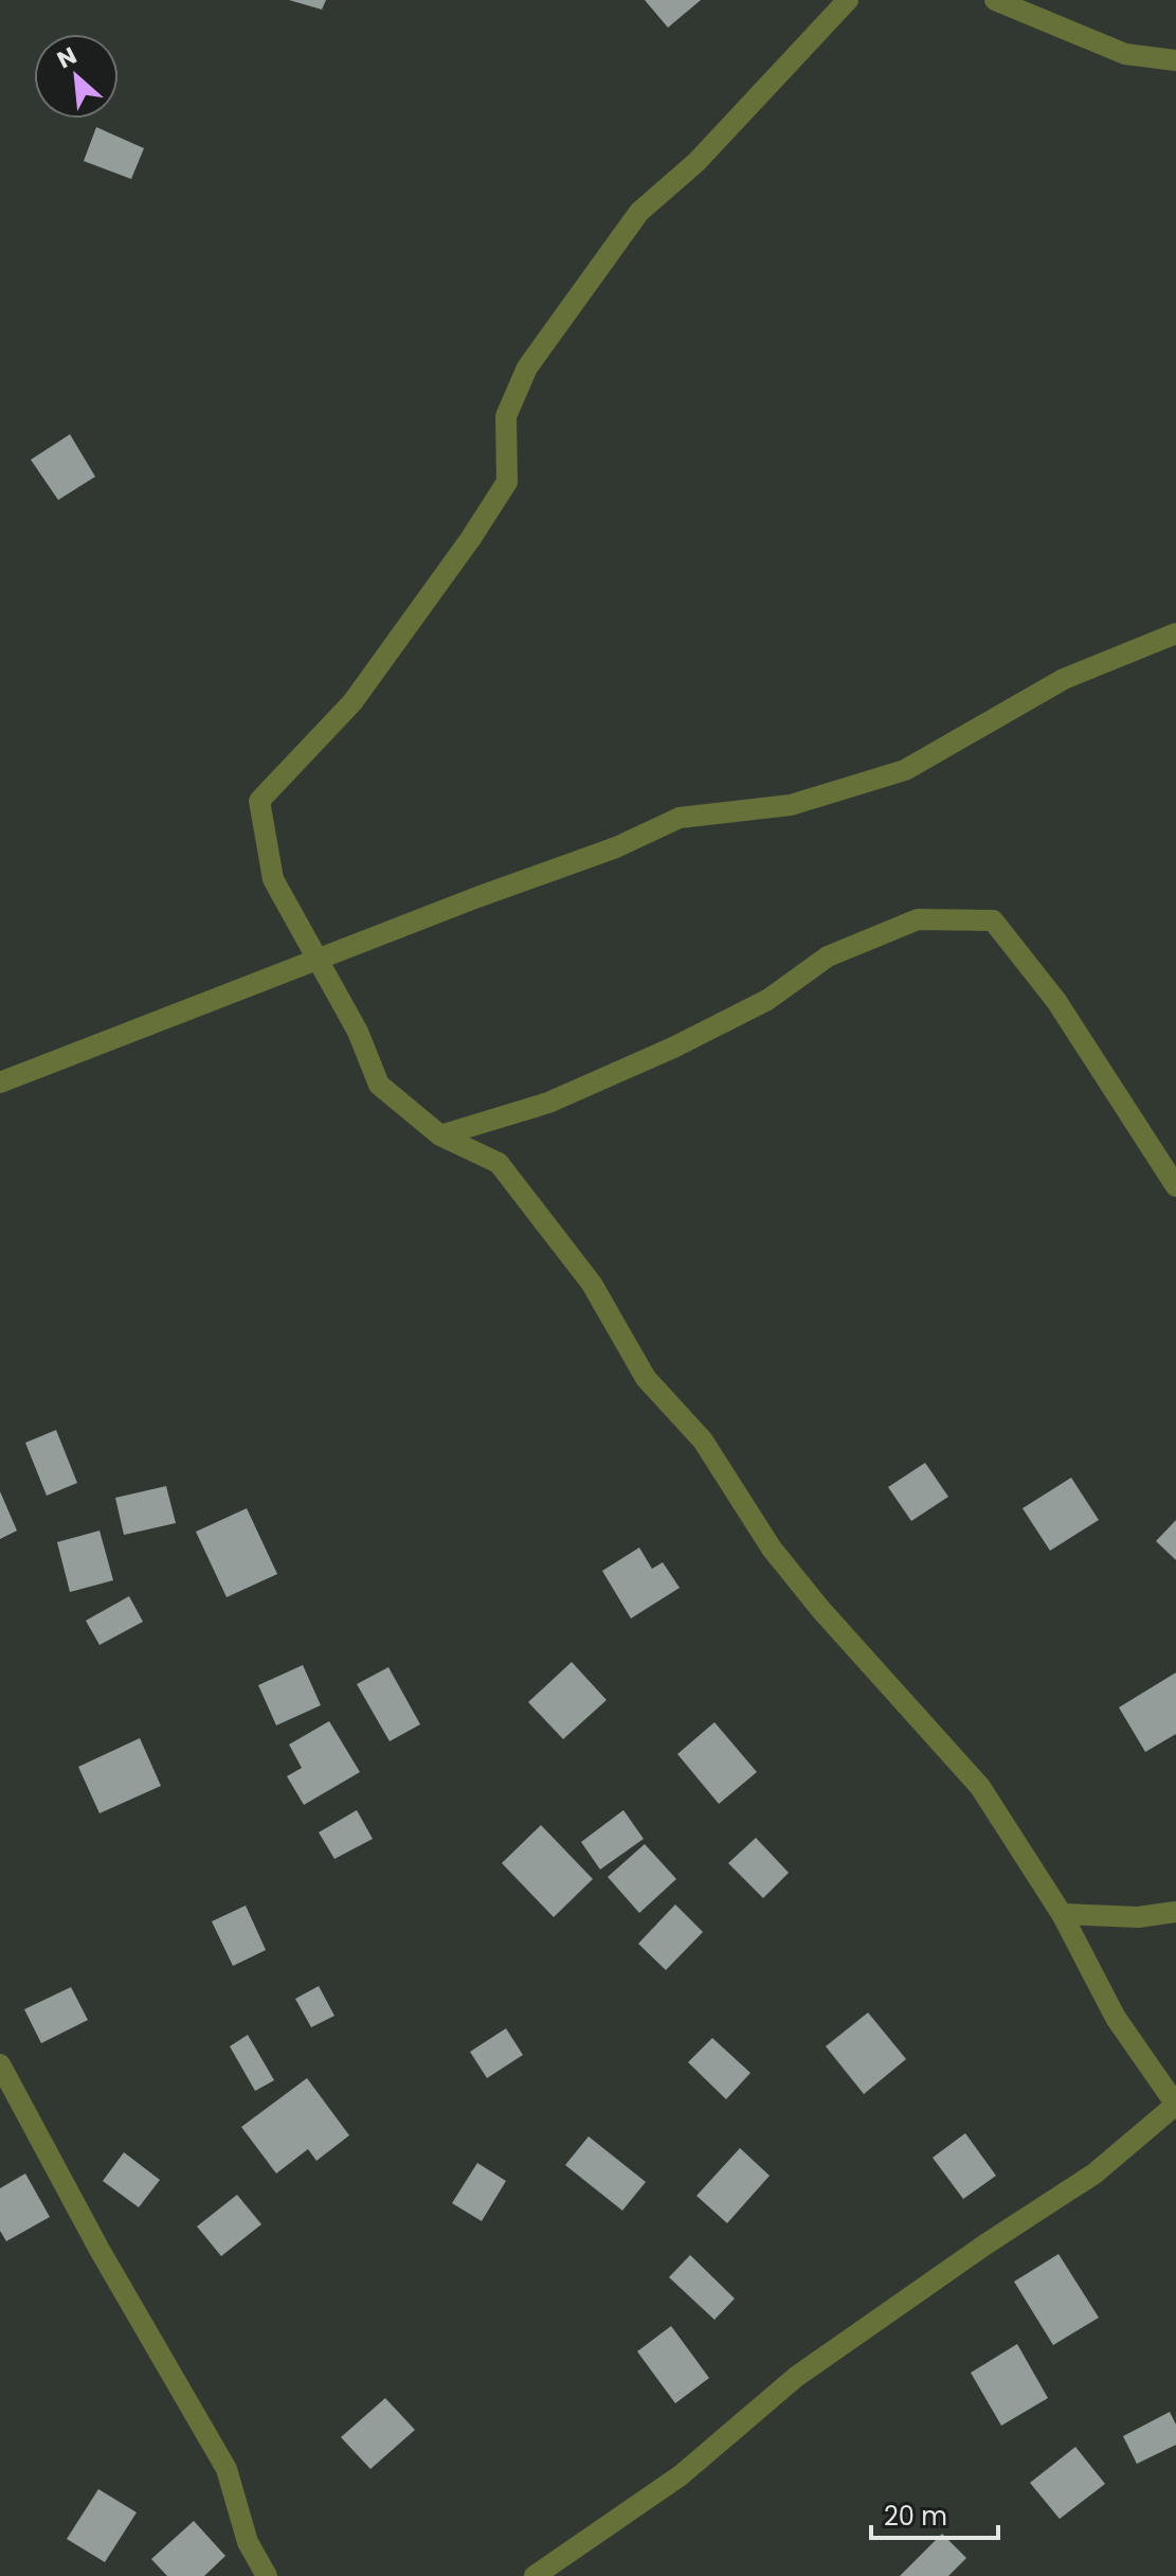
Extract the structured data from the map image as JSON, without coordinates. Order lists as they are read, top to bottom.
{
  "scale_bar": "20 m",
  "north": "top left"
}
